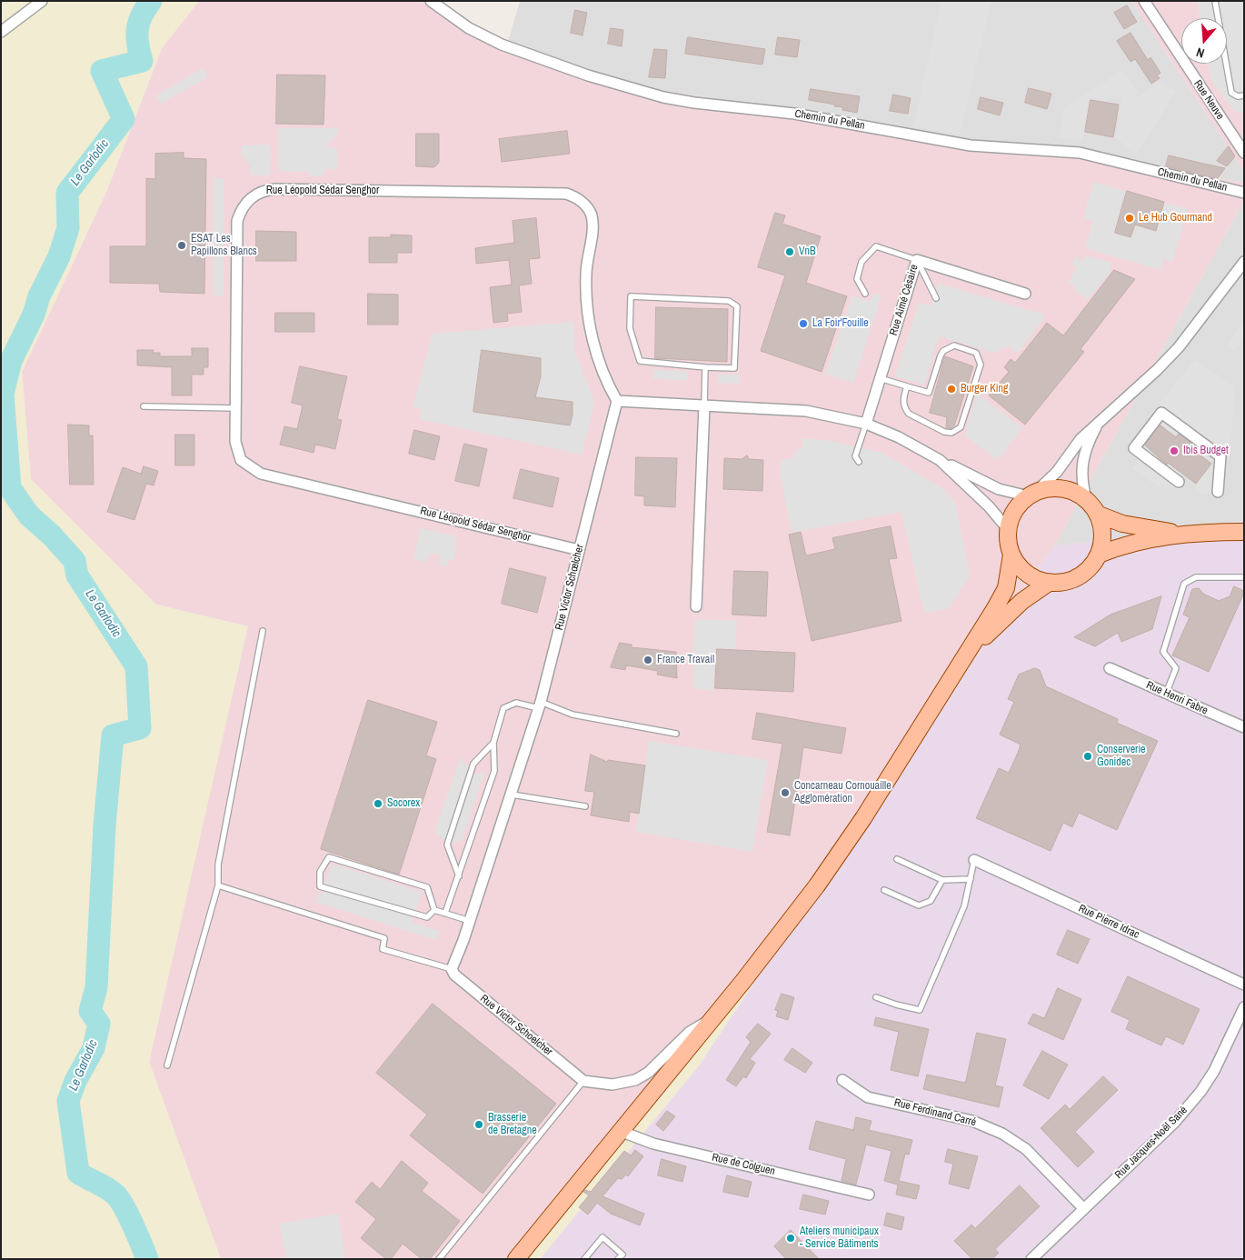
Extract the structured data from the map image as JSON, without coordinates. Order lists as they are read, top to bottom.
{
  "streets": {
    "street": [
      "Rue Neuve",
      "Chemin du Pellan",
      "Rue Léopold Sédar Senghor",
      "Rue Aimé Césaire",
      "Rue Victor Schœlcher",
      "Rue Henri Fabre",
      "Rue Pierre Idrac",
      "Rue Victor Schoelcher",
      "Rue Ferdinand Carré",
      "Rue Jacques-Noël Sané",
      "Rue de Colguen"
    ]
  },
  "crossings": [
    ["Rue Léopold Sédar Senghor", "Rue Victor Schœlcher"],
    ["Rue Victor Schœlcher", "Rue Victor Schoelcher"],
    ["Rue Ferdinand Carré", "Rue Jacques-Noël Sané"]
  ],
  "water": ["Le Garlodic"],
  "places": [
    "Le Hub Gourmand",
    "ESAT Les Papillons Blancs",
    "VnB",
    "La Foir'Fouille",
    "Burger King",
    "Ibis Budget",
    "France Travail",
    "Conserverie Gonidec",
    "Concarneau Cornouaille Agglomération",
    "Socorex",
    "Brasserie de Bretagne",
    "Ateliers municipaux - Service Bâtiments"
  ],
  "north": "bottom"
}
